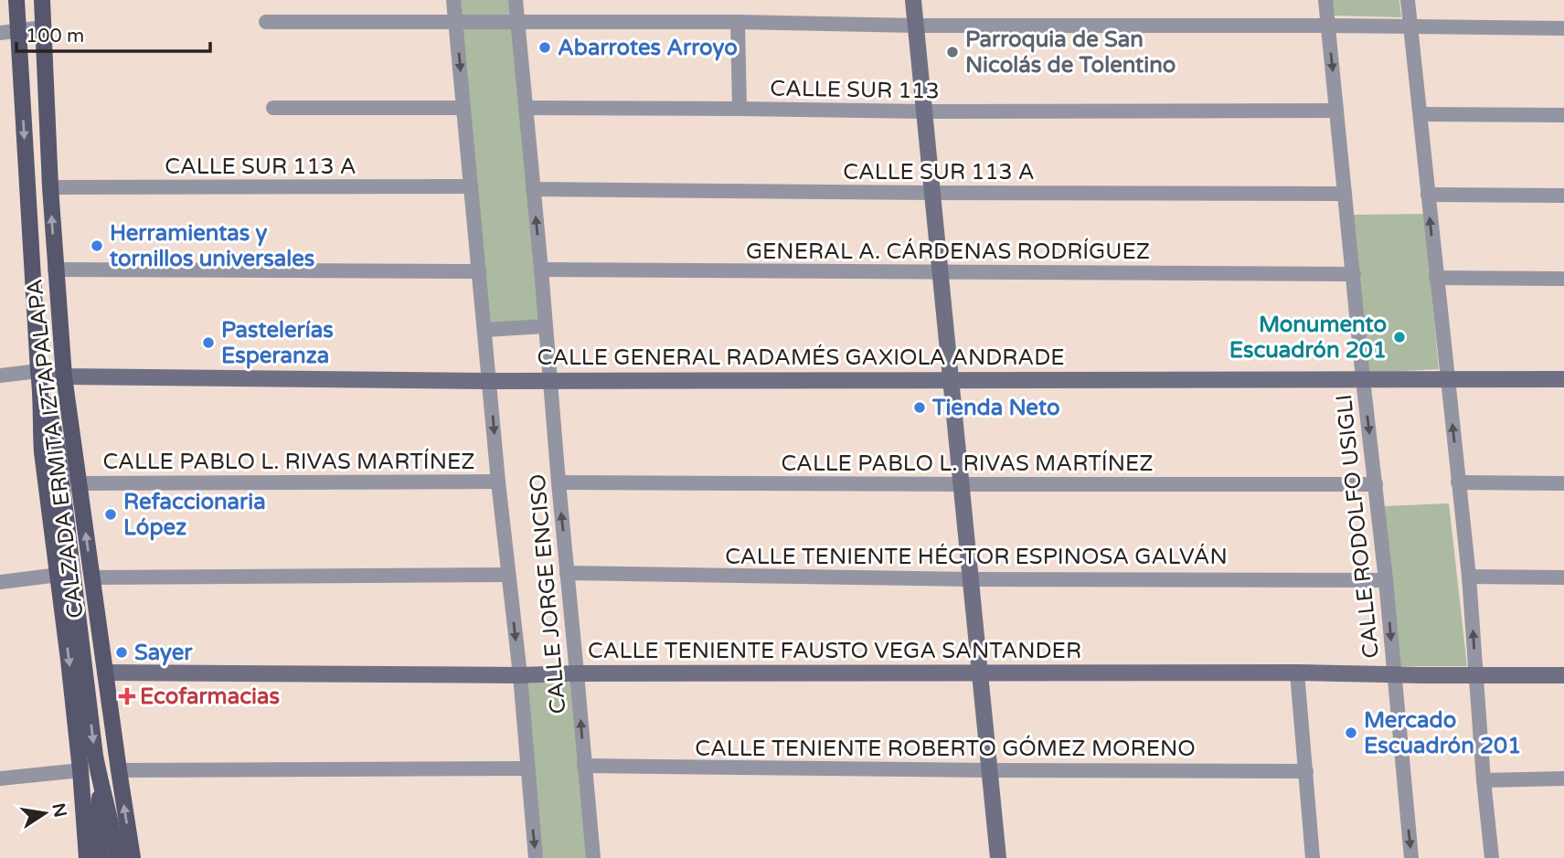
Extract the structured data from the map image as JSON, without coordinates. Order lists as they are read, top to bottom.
{
  "streets": {
    "main road": ["CALZADA ERMITA IZTAPALAPA"],
    "street": [
      "CALLE SUR 113",
      "CALLE SUR 113 A",
      "GENERAL A. CÁRDENAS RODRÍGUEZ",
      "CALLE GENERAL RADAMÉS GAXIOLA ANDRADE",
      "CALLE PABLO L. RIVAS MARTÍNEZ",
      "CALLE RODOLFO USIGLI",
      "CALLE TENIENTE HÉCTOR ESPINOSA GALVÁN",
      "CALLE JORGE ENCISO",
      "CALLE TENIENTE FAUSTO VEGA SANTANDER",
      "CALLE TENIENTE ROBERTO GÓMEZ MORENO"
    ]
  },
  "crossings": [
    ["CALLE SUR 113", "CALLE RODOLFO USIGLI"],
    ["CALLE SUR 113", "CALLE JORGE ENCISO"],
    ["CALLE SUR 113 A", "CALZADA ERMITA IZTAPALAPA"],
    ["CALLE SUR 113 A", "CALLE RODOLFO USIGLI"],
    ["CALLE SUR 113 A", "CALLE JORGE ENCISO"],
    ["GENERAL A. CÁRDENAS RODRÍGUEZ", "CALLE RODOLFO USIGLI"],
    ["GENERAL A. CÁRDENAS RODRÍGUEZ", "CALLE JORGE ENCISO"],
    ["CALLE GENERAL RADAMÉS GAXIOLA ANDRADE", "CALZADA ERMITA IZTAPALAPA"],
    ["CALLE GENERAL RADAMÉS GAXIOLA ANDRADE", "CALLE RODOLFO USIGLI"],
    ["CALLE GENERAL RADAMÉS GAXIOLA ANDRADE", "CALLE JORGE ENCISO"],
    ["CALZADA ERMITA IZTAPALAPA", "CALLE PABLO L. RIVAS MARTÍNEZ"],
    ["CALZADA ERMITA IZTAPALAPA", "CALLE TENIENTE FAUSTO VEGA SANTANDER"],
    ["CALLE PABLO L. RIVAS MARTÍNEZ", "CALLE RODOLFO USIGLI"],
    ["CALLE PABLO L. RIVAS MARTÍNEZ", "CALLE JORGE ENCISO"],
    ["CALLE RODOLFO USIGLI", "CALLE TENIENTE HÉCTOR ESPINOSA GALVÁN"],
    ["CALLE RODOLFO USIGLI", "CALLE TENIENTE FAUSTO VEGA SANTANDER"],
    ["CALLE TENIENTE HÉCTOR ESPINOSA GALVÁN", "CALLE JORGE ENCISO"],
    ["CALLE JORGE ENCISO", "CALLE TENIENTE FAUSTO VEGA SANTANDER"],
    ["CALLE JORGE ENCISO", "CALLE TENIENTE ROBERTO GÓMEZ MORENO"]
  ],
  "places": {
    "other": [
      "Abarrotes Arroyo",
      "Parroquia de San Nicolás de Tolentino",
      "Herramientas y tornillos universales",
      "Monumento Escuadrón 201",
      "Pastelerías Esperanza",
      "Tienda Neto",
      "Refaccionaria López",
      "Sayer",
      "Mercado Escuadrón 201"
    ],
    "health": ["Ecofarmacias"]
  },
  "scale_bar": "100 m",
  "north": "right"
}
